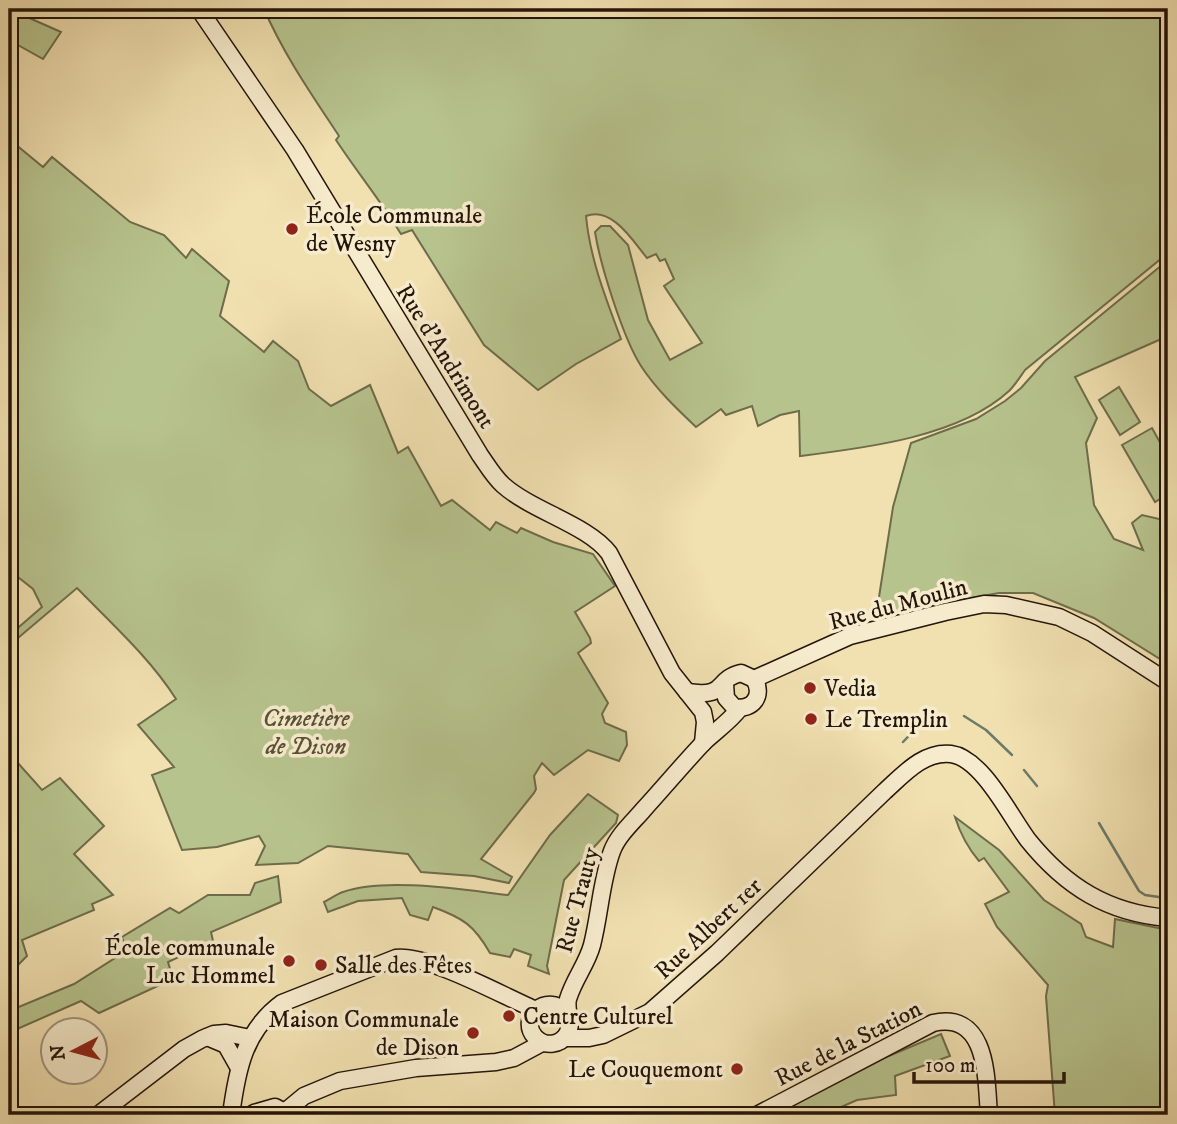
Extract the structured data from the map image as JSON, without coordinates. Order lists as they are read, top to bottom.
{
  "streets": {
    "main road": [
      "Rue d'Andrimont",
      "Rue du Moulin",
      "Rue Trauty",
      "Rue Albert 1er",
      "Rue de la Station"
    ]
  },
  "crossings": [
    ["Rue d'Andrimont", "Rue Trauty"],
    ["Rue du Moulin", "Rue Trauty"],
    ["Rue Trauty", "Rue Albert 1er"]
  ],
  "parks": ["Cimetière de Dison"],
  "places": [
    "École Communale de Wesny",
    "Vedia",
    "Le Tremplin",
    "École communale Luc Hommel",
    "Salle des Fêtes",
    "Centre Culturel",
    "Maison Communale de Dison",
    "Le Couquemont"
  ],
  "scale_bar": "100 m",
  "north": "left"
}
